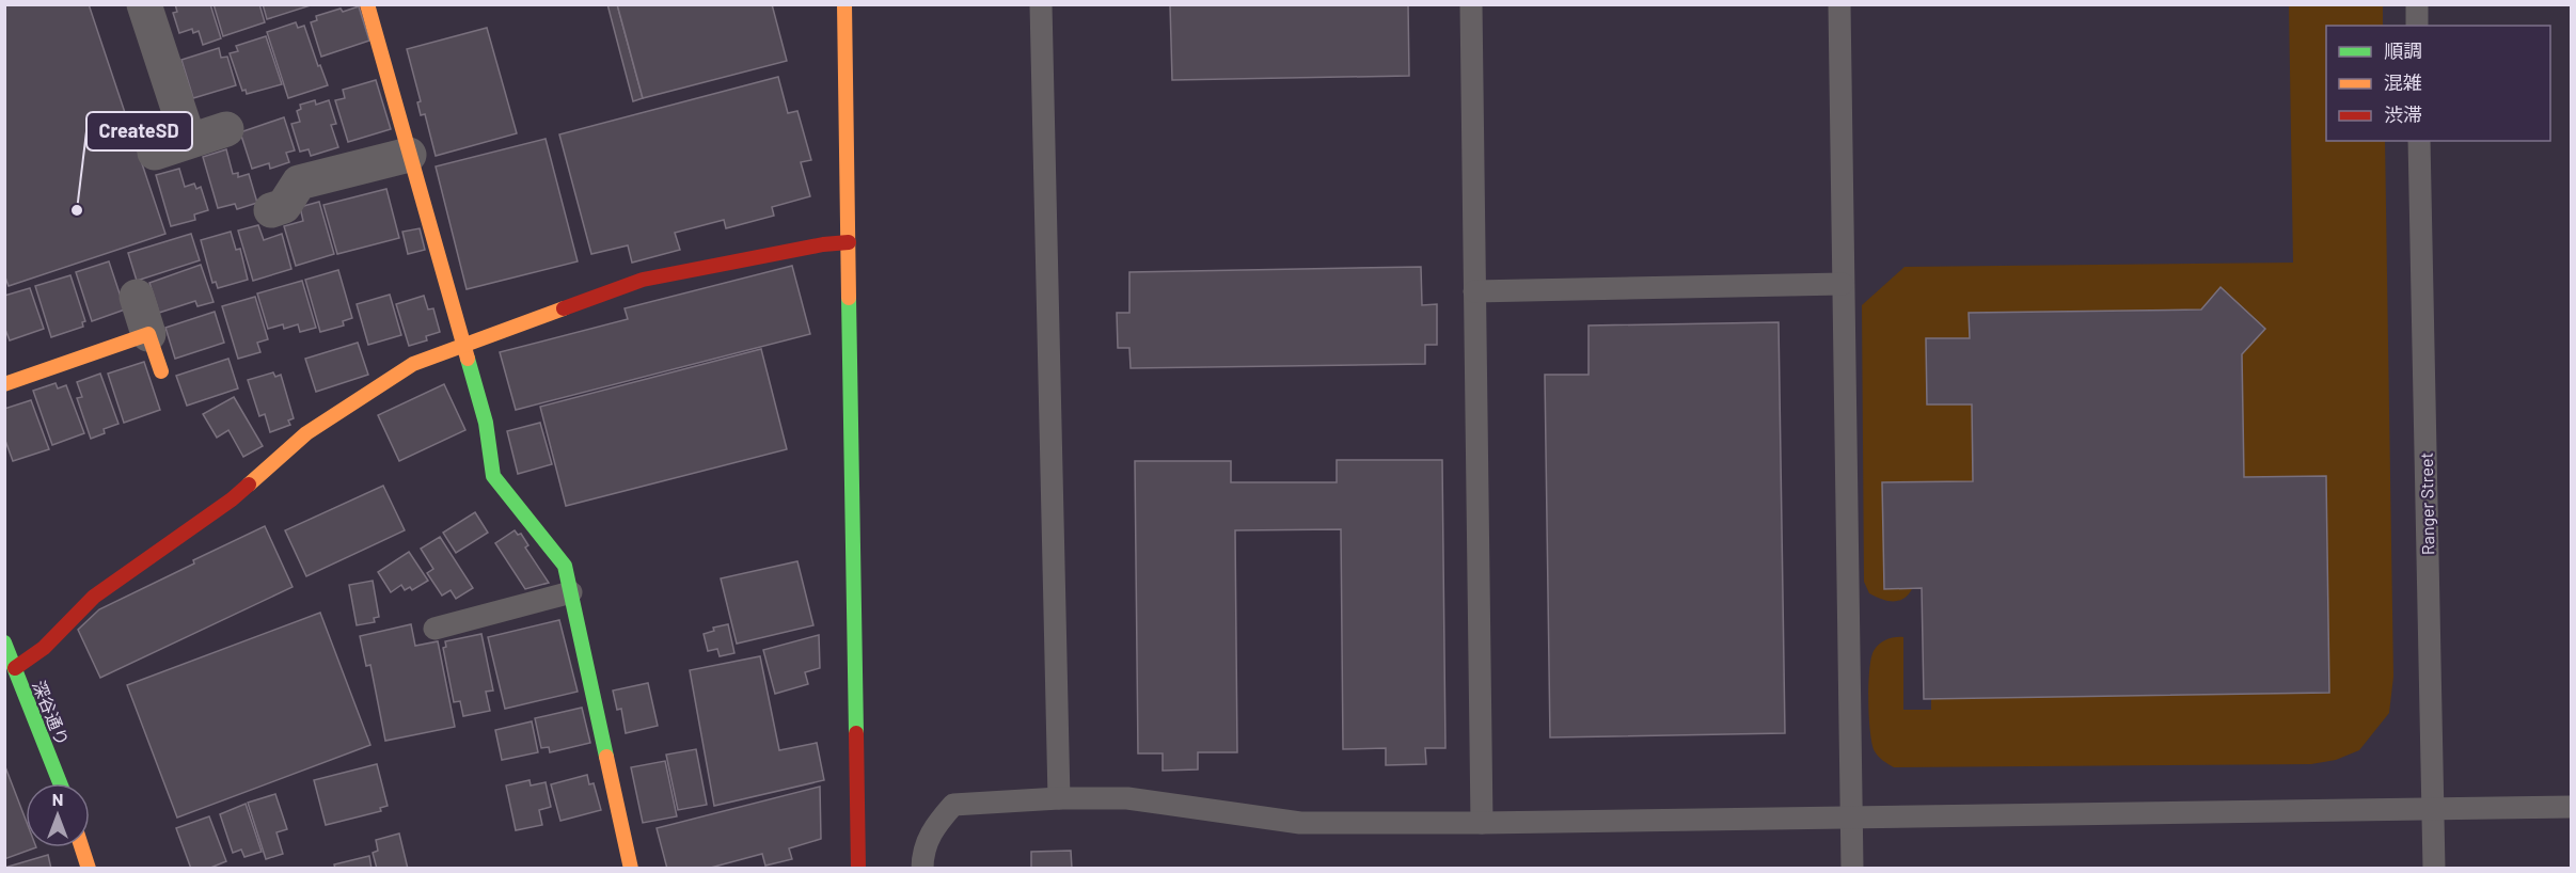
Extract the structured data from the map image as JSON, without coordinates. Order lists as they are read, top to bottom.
{
  "streets": {
    "street": ["深谷通り"],
    "lane": ["Ranger Street"]
  },
  "places": ["CreateSD"],
  "legend": ["順調", "混雑", "渋滞"],
  "north": "top"
}
